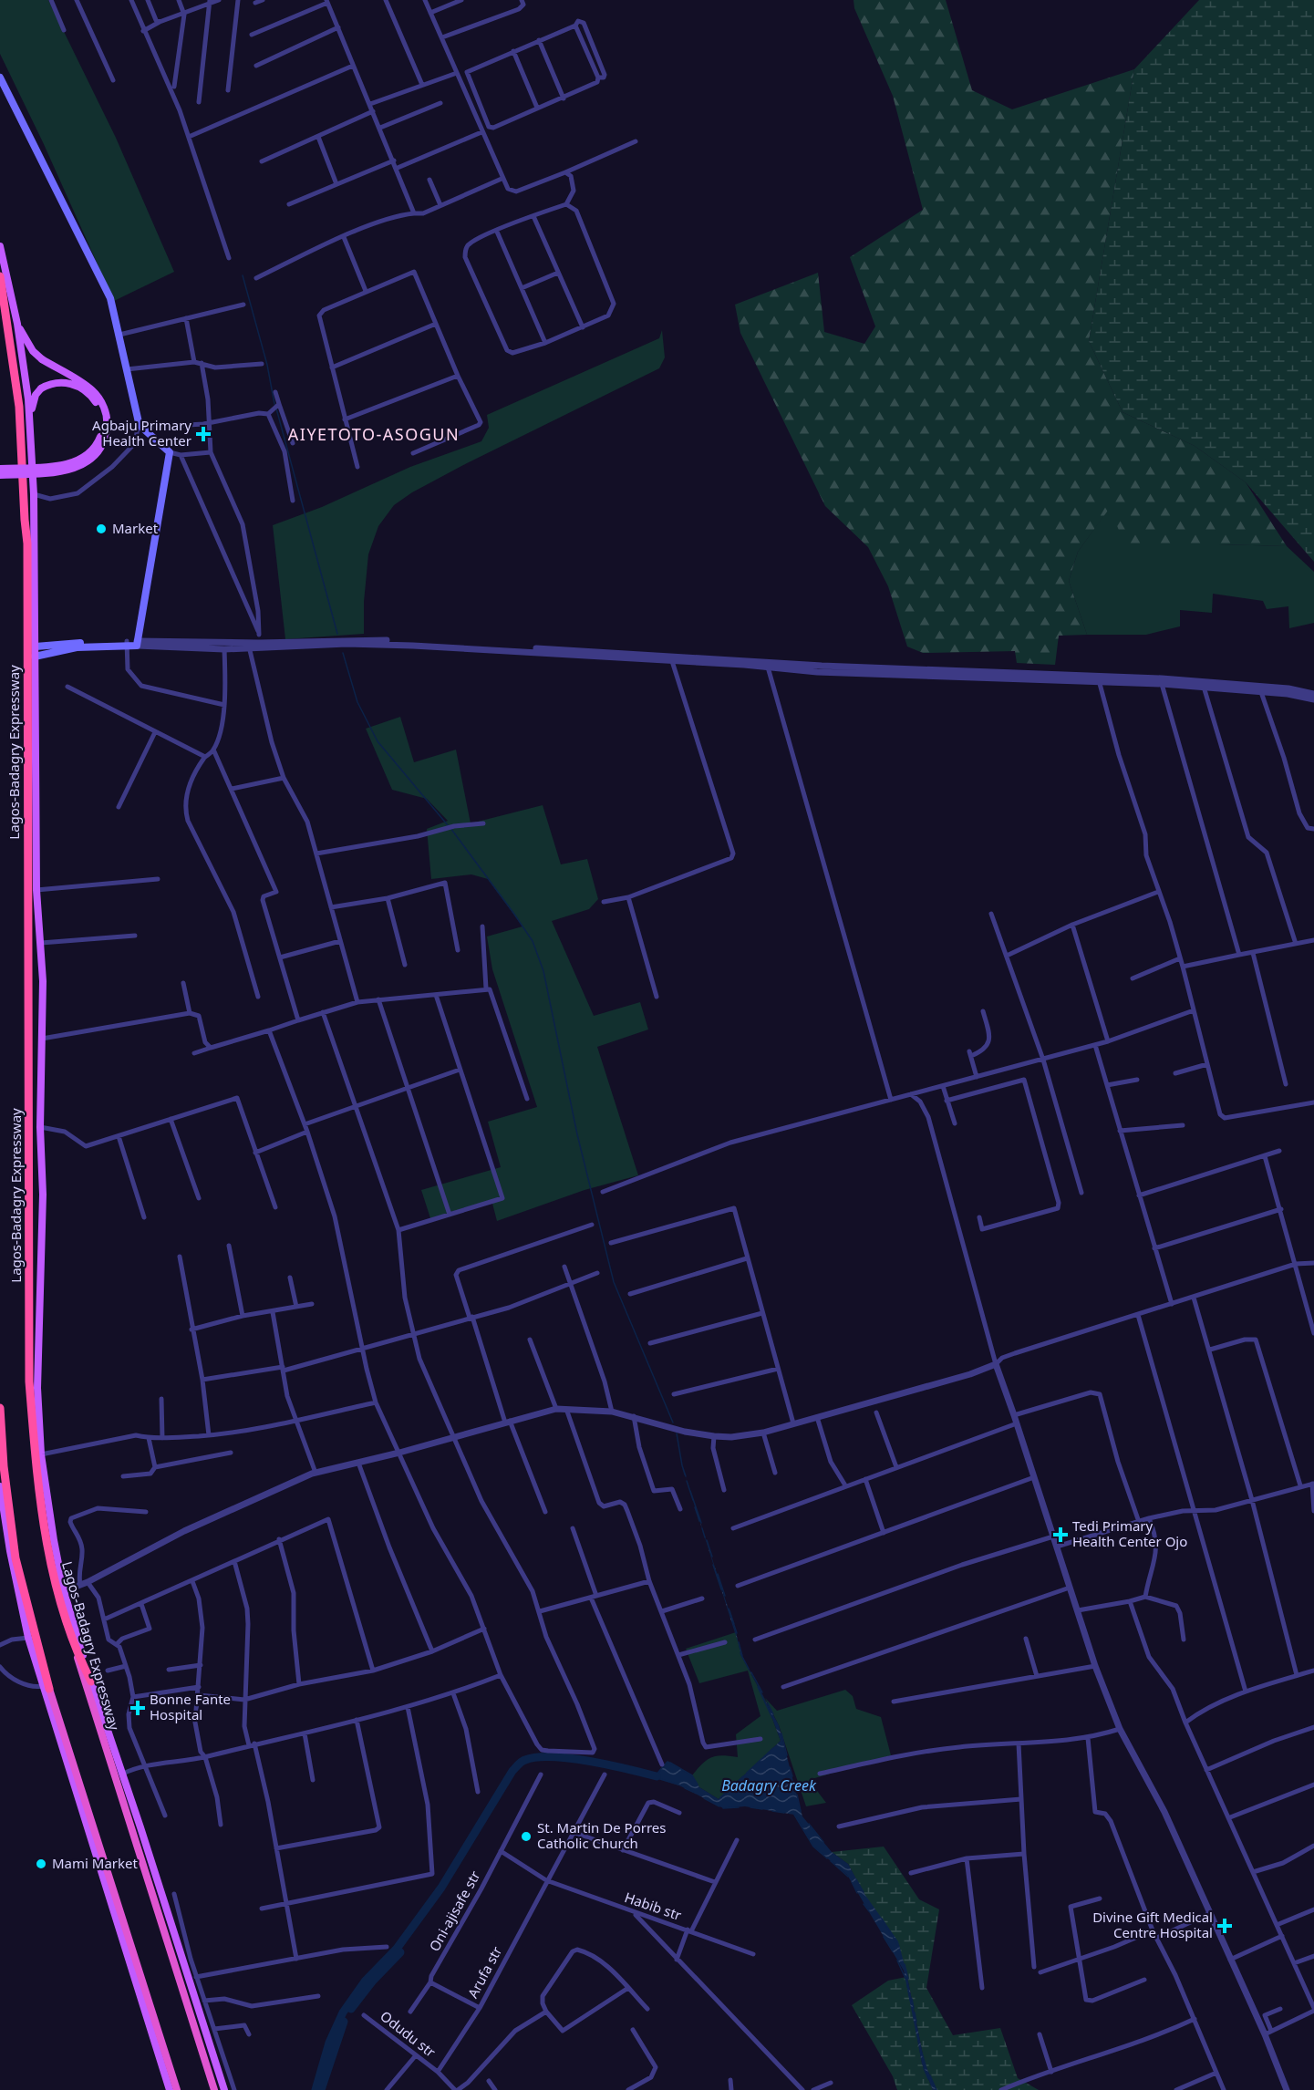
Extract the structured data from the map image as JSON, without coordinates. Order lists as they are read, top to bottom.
{
  "streets": {
    "highway": ["Lagos-Badagry Expressway"],
    "street": [
      "Habib str",
      "Oni-ajisafe str",
      "Arufa str",
      "Odudu str"
    ]
  },
  "crossings": [
    ["Habib str", "Arufa str"],
    ["Arufa str", "Odudu str"]
  ],
  "districts": ["AIYETOTO-ASOGUN"],
  "water": ["Badagry Creek"],
  "places": {
    "health": [
      "Agbaju Primary Health Center",
      "Tedi Primary Health Center Ojo",
      "Bonne Fante Hospital",
      "Divine Gift Medical Centre Hospital"
    ],
    "other": ["Market", "St. Martin De Porres Catholic Church", "Mami Market"]
  }
}
